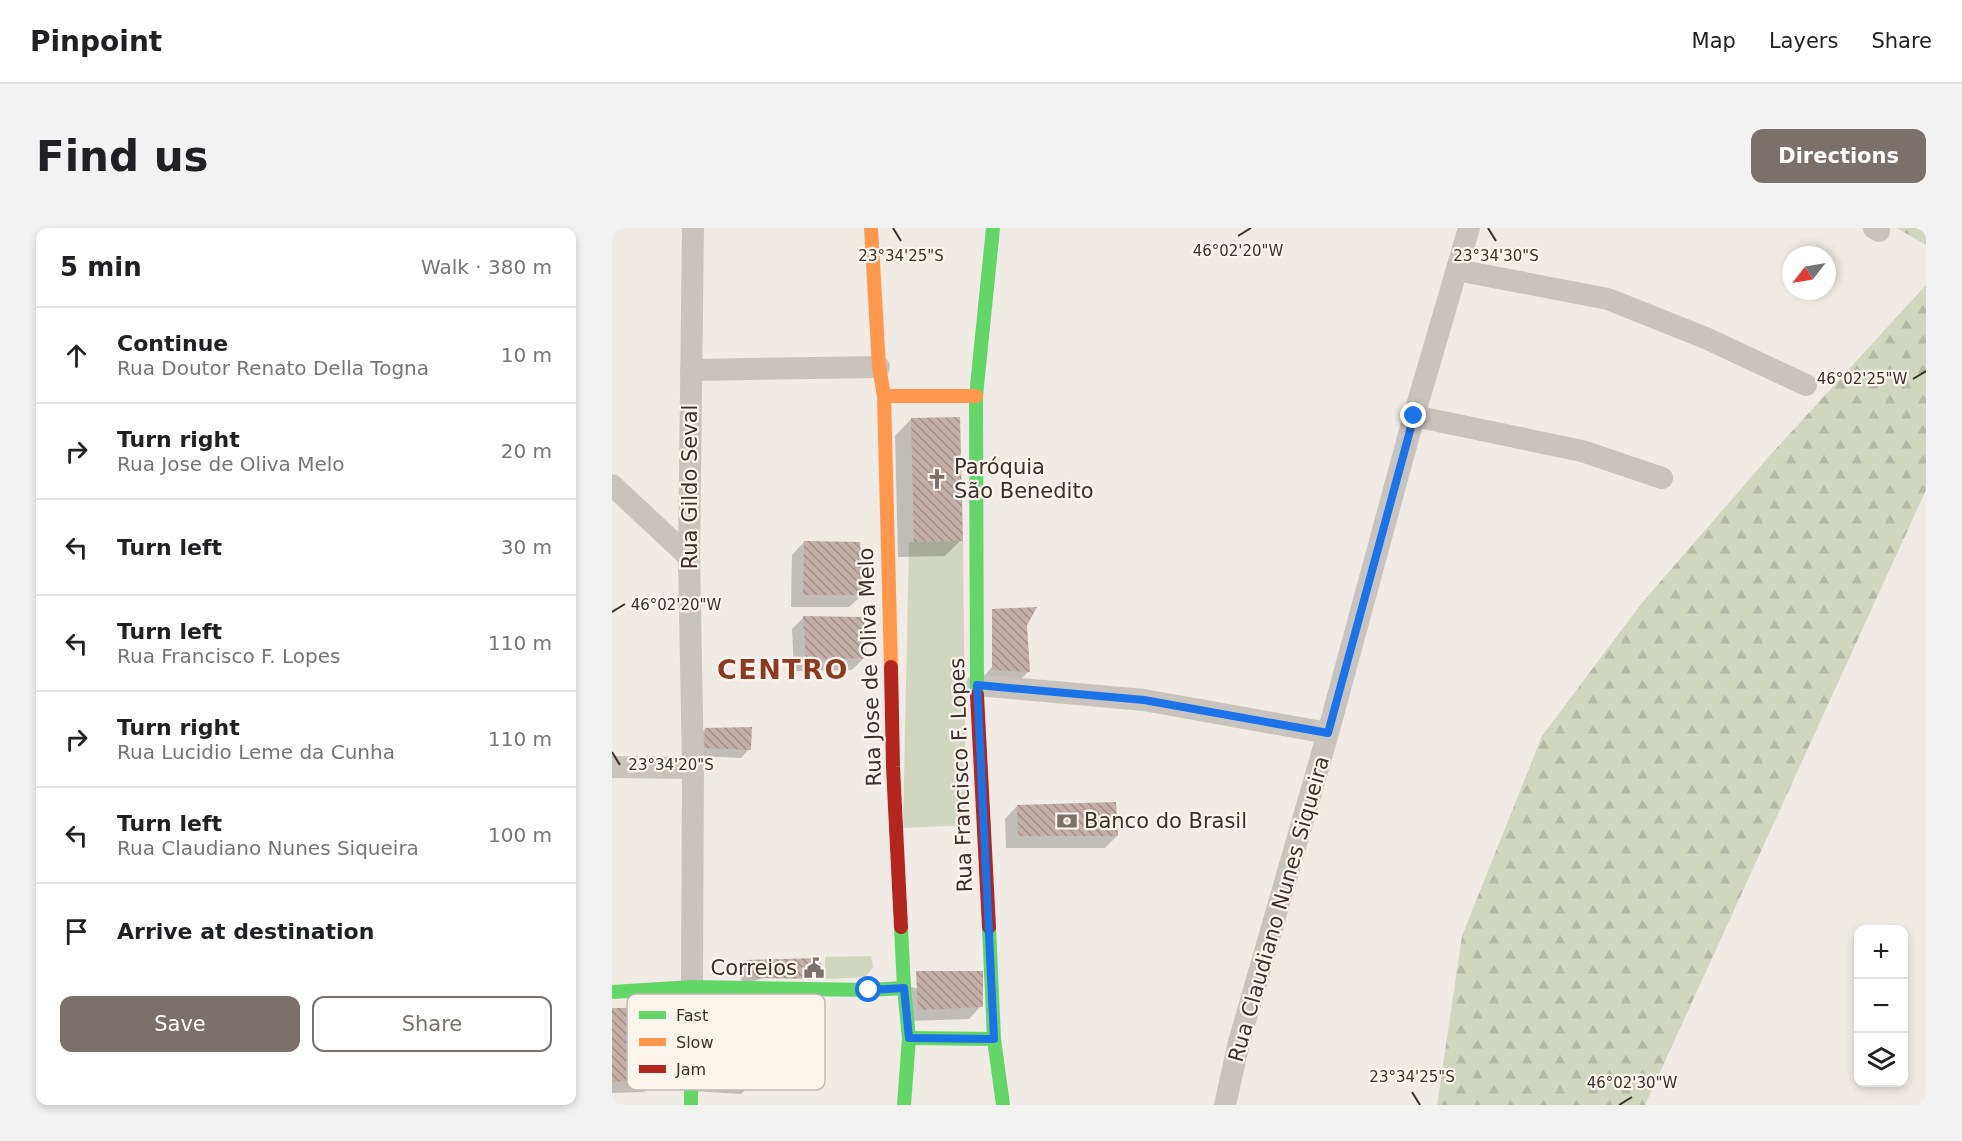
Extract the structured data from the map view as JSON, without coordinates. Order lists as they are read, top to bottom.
{
  "streets": {
    "street": [
      "Rua Gildo Seval",
      "Rua Jose de Oliva Melo",
      "Rua Francisco F. Lopes",
      "Rua Claudiano Nunes Siqueira"
    ]
  },
  "districts": ["CENTRO"],
  "places": {
    "church": ["Paróquia São Benedito"],
    "bank": ["Banco do Brasil"],
    "public building": ["Correios"]
  },
  "legend": ["Fast", "Slow", "Jam"],
  "north": "bottom left",
  "page": {
    "header": "Pinpoint",
    "nav": ["Map", "Layers", "Share"],
    "buttons": [
      "Directions",
      ["Save", "Share"]
    ],
    "title": "Find us",
    "heading": ["5 min", "Walk · 380 m"],
    "list": [
      ["Continue", "Rua Doutor Renato Della Togna", "10 m"],
      ["Turn right", "Rua Jose de Oliva Melo", "20 m"],
      ["Turn left", "30 m"],
      ["Turn left", "Rua Francisco F. Lopes", "110 m"],
      ["Turn right", "Rua Lucidio Leme da Cunha", "110 m"],
      ["Turn left", "Rua Claudiano Nunes Siqueira", "100 m"],
      "Arrive at destination"
    ],
    "map_buttons": ["+", "−"]
  },
  "coordinates": [
    "46°02'20\"W",
    "23°34'25\"S",
    "23°34'30\"S",
    "46°02'25\"W",
    "23°34'20\"S",
    "46°02'30\"W"
  ]
}
